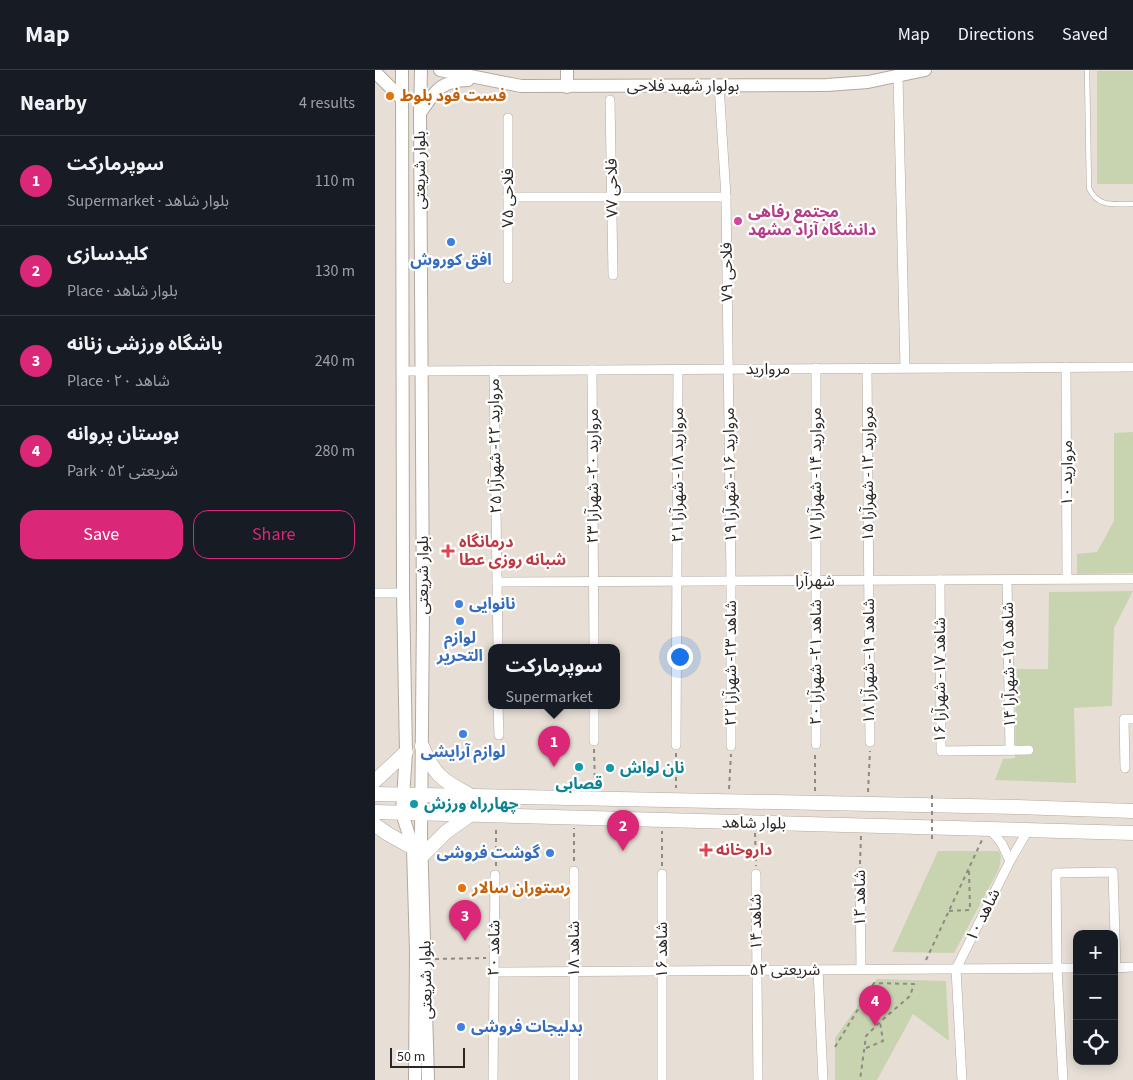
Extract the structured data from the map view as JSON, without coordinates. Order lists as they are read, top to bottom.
{
  "streets": {
    "main road": ["بولوار شهید فلاحی", "بلوار شریعتی", "بلوار شاهد"],
    "street": [
      "فلاحی ۷۷",
      "فلاحی ۷۵",
      "فلاحی ۷۹",
      "مروارید",
      "مروارید ۲۲- شهرآرا ۲۵",
      "مروارید ۱۰",
      "مروارید ۱۲- شهرآرا ۱۵",
      "مروارید ۱۸- شهرآرا ۲۱",
      "مروارید ۱۶- شهرآرا ۱۹",
      "مروارید ۱۴- شهرآرا ۱۷",
      "مروارید ۲۰- شهرآرا ۲۳",
      "شهرآرا",
      "شاهد ۱۹- شهرآرا ۱۸",
      "شاهد ۲۱- شهرآرا ۲۰",
      "شاهد ۲۳- شهرآرا ۲۲",
      "شاهد ۱۵- شهرآرا ۱۴",
      "شاهد ۱۷- شهرآرا ۱۶",
      "شاهد ۱۲",
      "شاهد ۱۰",
      "شاهد ۱۴",
      "شاهد ۲۰",
      "شاهد ۱۸",
      "شاهد ۱۶",
      "شریعتی ۵۲"
    ]
  },
  "crossings": [
    ["بولوار شهید فلاحی", "فلاحی ۷۹"],
    ["بلوار شریعتی", "مروارید"],
    ["بلوار شریعتی", "بلوار شاهد"],
    ["فلاحی ۷۹", "مروارید"],
    ["فلاحی ۷۹", "مروارید ۱۶- شهرآرا ۱۹"],
    ["مروارید", "مروارید ۲۲- شهرآرا ۲۵"],
    ["مروارید", "مروارید ۱۰"],
    ["مروارید", "مروارید ۱۲- شهرآرا ۱۵"],
    ["مروارید", "مروارید ۱۸- شهرآرا ۲۱"],
    ["مروارید", "مروارید ۱۶- شهرآرا ۱۹"],
    ["مروارید", "مروارید ۱۴- شهرآرا ۱۷"],
    ["مروارید", "مروارید ۲۰- شهرآرا ۲۳"],
    ["مروارید ۲۲- شهرآرا ۲۵", "شهرآرا"],
    ["مروارید ۱۰", "شهرآرا"],
    ["مروارید ۱۲- شهرآرا ۱۵", "شهرآرا"],
    ["مروارید ۱۲- شهرآرا ۱۵", "شاهد ۱۹- شهرآرا ۱۸"],
    ["مروارید ۱۸- شهرآرا ۲۱", "شهرآرا"],
    ["مروارید ۱۶- شهرآرا ۱۹", "شهرآرا"],
    ["مروارید ۱۶- شهرآرا ۱۹", "شاهد ۲۳- شهرآرا ۲۲"],
    ["مروارید ۱۴- شهرآرا ۱۷", "شهرآرا"],
    ["مروارید ۱۴- شهرآرا ۱۷", "شاهد ۲۱- شهرآرا ۲۰"],
    ["مروارید ۲۰- شهرآرا ۲۳", "شهرآرا"],
    ["شهرآرا", "شاهد ۱۹- شهرآرا ۱۸"],
    ["شهرآرا", "شاهد ۲۱- شهرآرا ۲۰"],
    ["شهرآرا", "شاهد ۲۳- شهرآرا ۲۲"],
    ["شهرآرا", "شاهد ۱۵- شهرآرا ۱۴"],
    ["شهرآرا", "شاهد ۱۷- شهرآرا ۱۶"],
    ["شاهد ۱۵- شهرآرا ۱۴", "شاهد ۱۷- شهرآرا ۱۶"],
    ["بلوار شاهد", "شاهد ۱۲"],
    ["بلوار شاهد", "شاهد ۱۰"],
    ["بلوار شاهد", "شاهد ۱۴"],
    ["شاهد ۱۲", "شریعتی ۵۲"],
    ["شاهد ۱۰", "شریعتی ۵۲"],
    ["شاهد ۱۴", "شریعتی ۵۲"],
    ["شاهد ۲۰", "شریعتی ۵۲"],
    ["شاهد ۱۸", "شریعتی ۵۲"],
    ["شاهد ۱۶", "شریعتی ۵۲"]
  ],
  "places": {
    "other": [
      "فست فود بلوط",
      "مجتمع رفاهی دانشگاه آزاد مشهد",
      "افق کوروش",
      "نانوایی",
      "لوازم التحریر",
      "لوازم آرایشی",
      "قصابی",
      "نان لواش",
      "چهارراه ورزش",
      "گوشت فروشی",
      "رستوران سالار",
      "بدلیجات فروشی"
    ],
    "health": ["درمانگاه شبانه روزی عطا", "داروخانه"]
  },
  "scale_bar": "50 m",
  "page": {
    "header": "Map",
    "nav": ["Map", "Directions", "Saved"],
    "heading": ["Nearby", "4 results"],
    "list": [
      {
        "mark": "1",
        "name": "سوپرمارکت",
        "note": "Supermarket · بلوار شاهد",
        "value": "110 m"
      },
      {
        "mark": "2",
        "name": "کلیدسازی",
        "note": "Place · بلوار شاهد",
        "value": "130 m"
      },
      {
        "mark": "3",
        "name": "باشگاه ورزشی زنانه",
        "note": "Place · شاهد ۲۰",
        "value": "240 m"
      },
      {
        "mark": "4",
        "name": "بوستان پروانه",
        "note": "Park · شریعتی ۵۲",
        "value": "280 m"
      }
    ],
    "buttons": ["Save", "Share"],
    "popup": ["سوپرمارکت", "Supermarket"],
    "pins": [
      "1",
      "2",
      "3",
      "4"
    ],
    "map_buttons": ["+", "−"],
    "scale": "50 m"
  }
}
